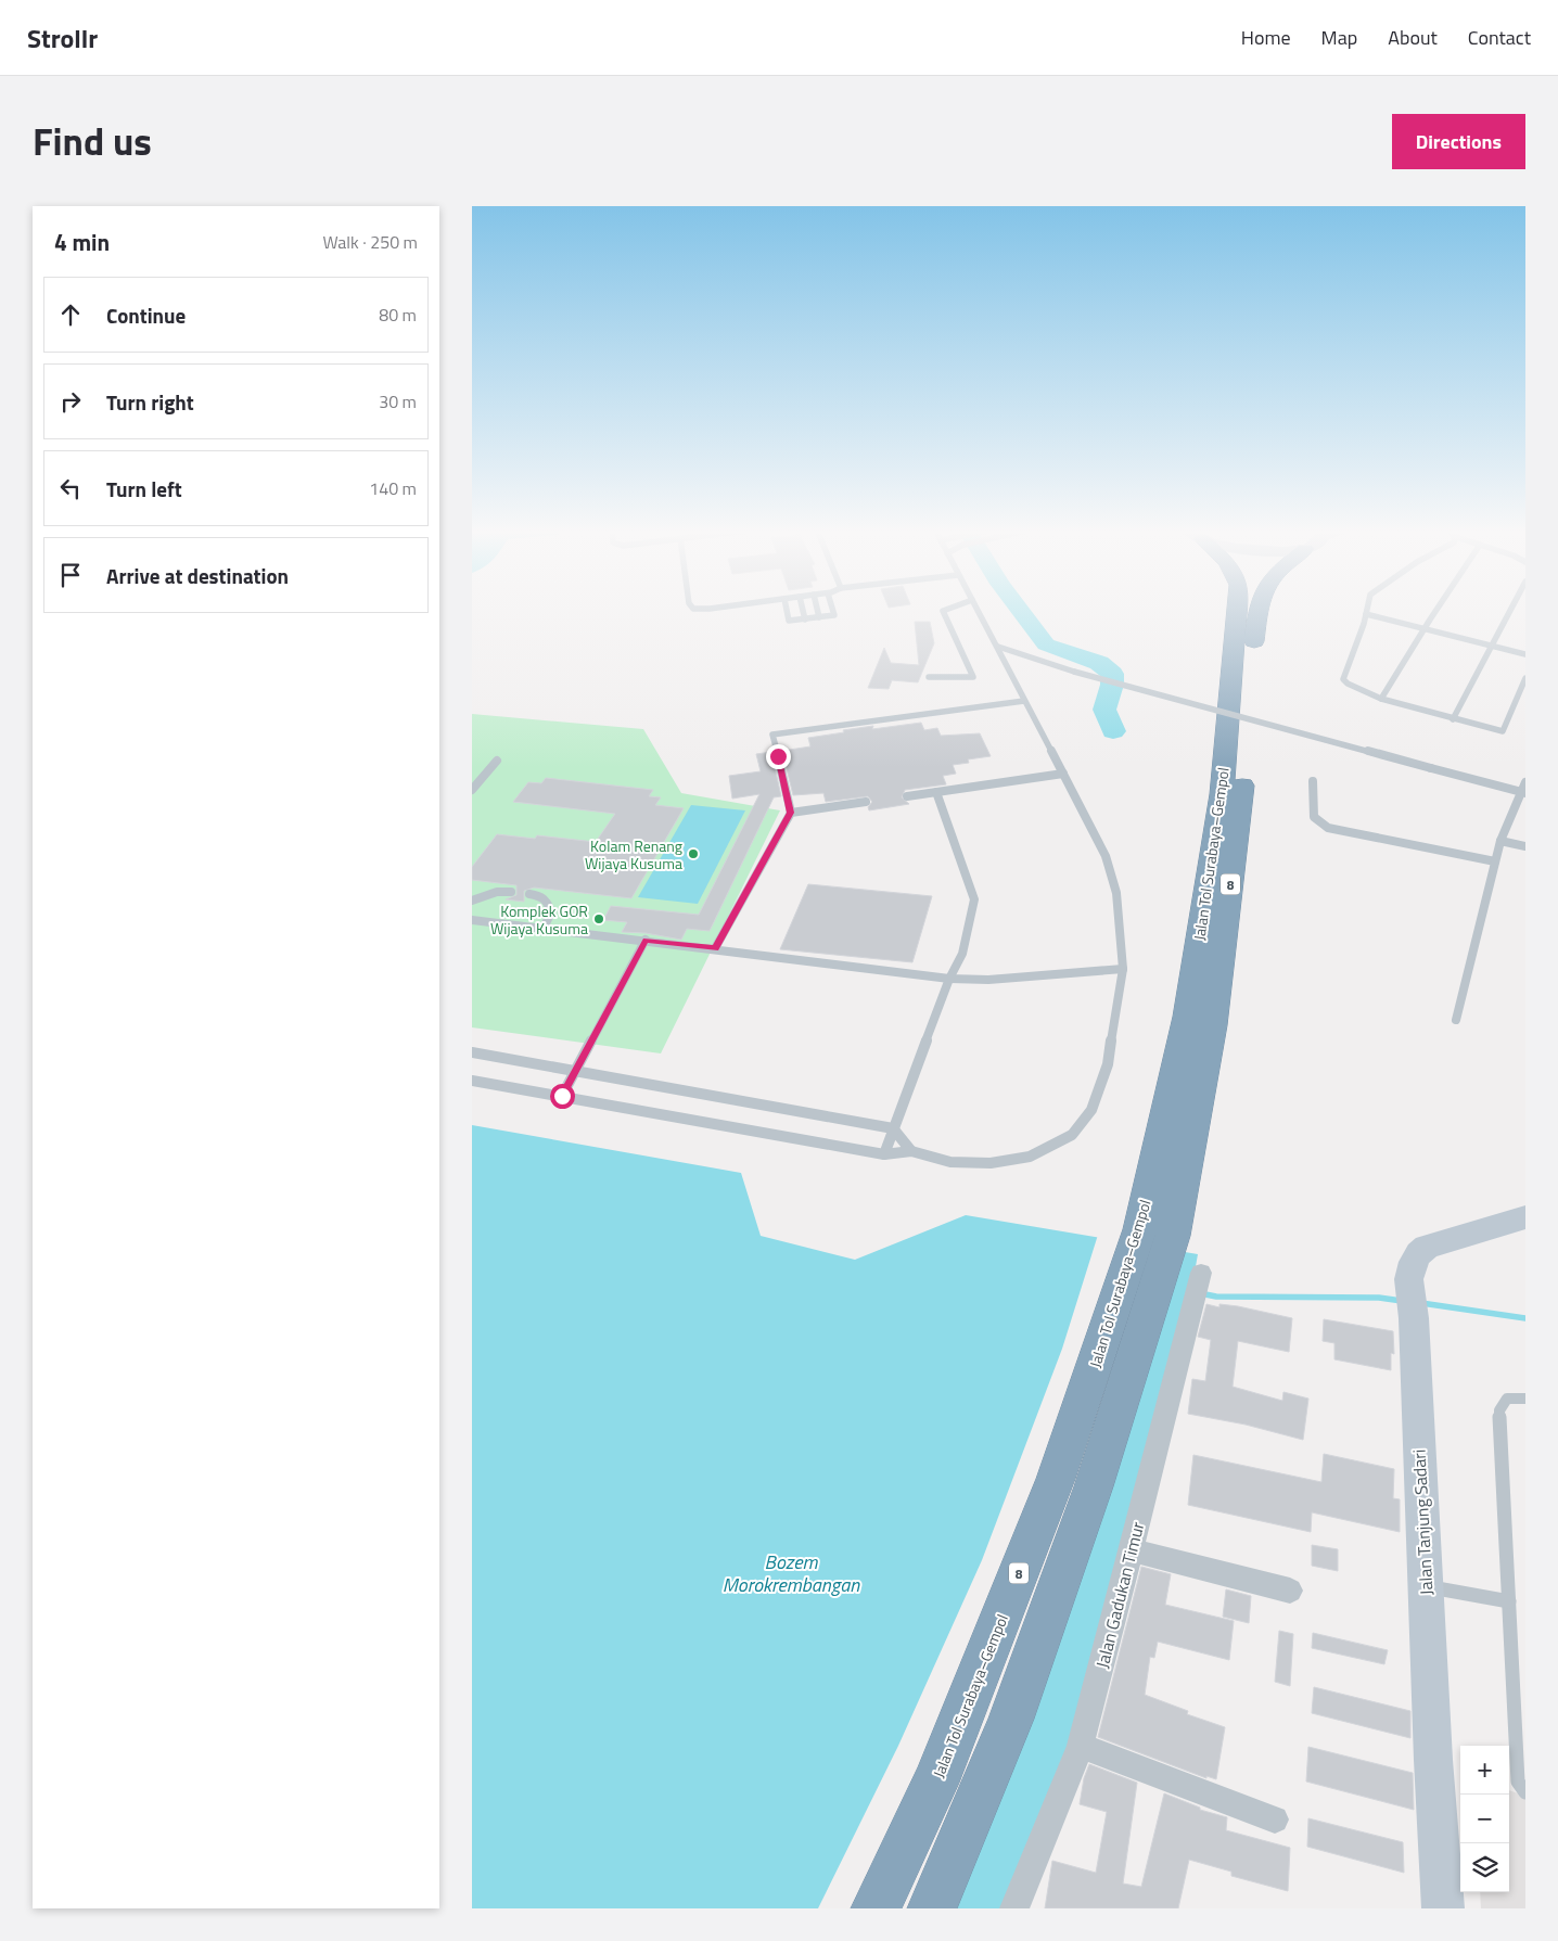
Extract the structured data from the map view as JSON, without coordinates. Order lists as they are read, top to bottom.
{
  "streets": {
    "highway": ["Jalan Tol Surabaya–Gempol", "8"],
    "street": ["Jalan Tanjung Sadari", "Jalan Gadukan Timur"]
  },
  "water": ["Bozem Morokrembangan"],
  "places": ["Kolam Renang Wijaya Kusuma", "Komplek GOR Wijaya Kusuma"],
  "page": {
    "header": "Strollr",
    "nav": [
      "Home",
      "Map",
      "About",
      "Contact"
    ],
    "title": "Find us",
    "buttons": "Directions",
    "heading": ["4 min", "Walk · 250 m"],
    "list": [
      ["Continue", "80 m"],
      ["Turn right", "30 m"],
      ["Turn left", "140 m"],
      "Arrive at destination"
    ],
    "map_buttons": ["+", "−"]
  }
}
